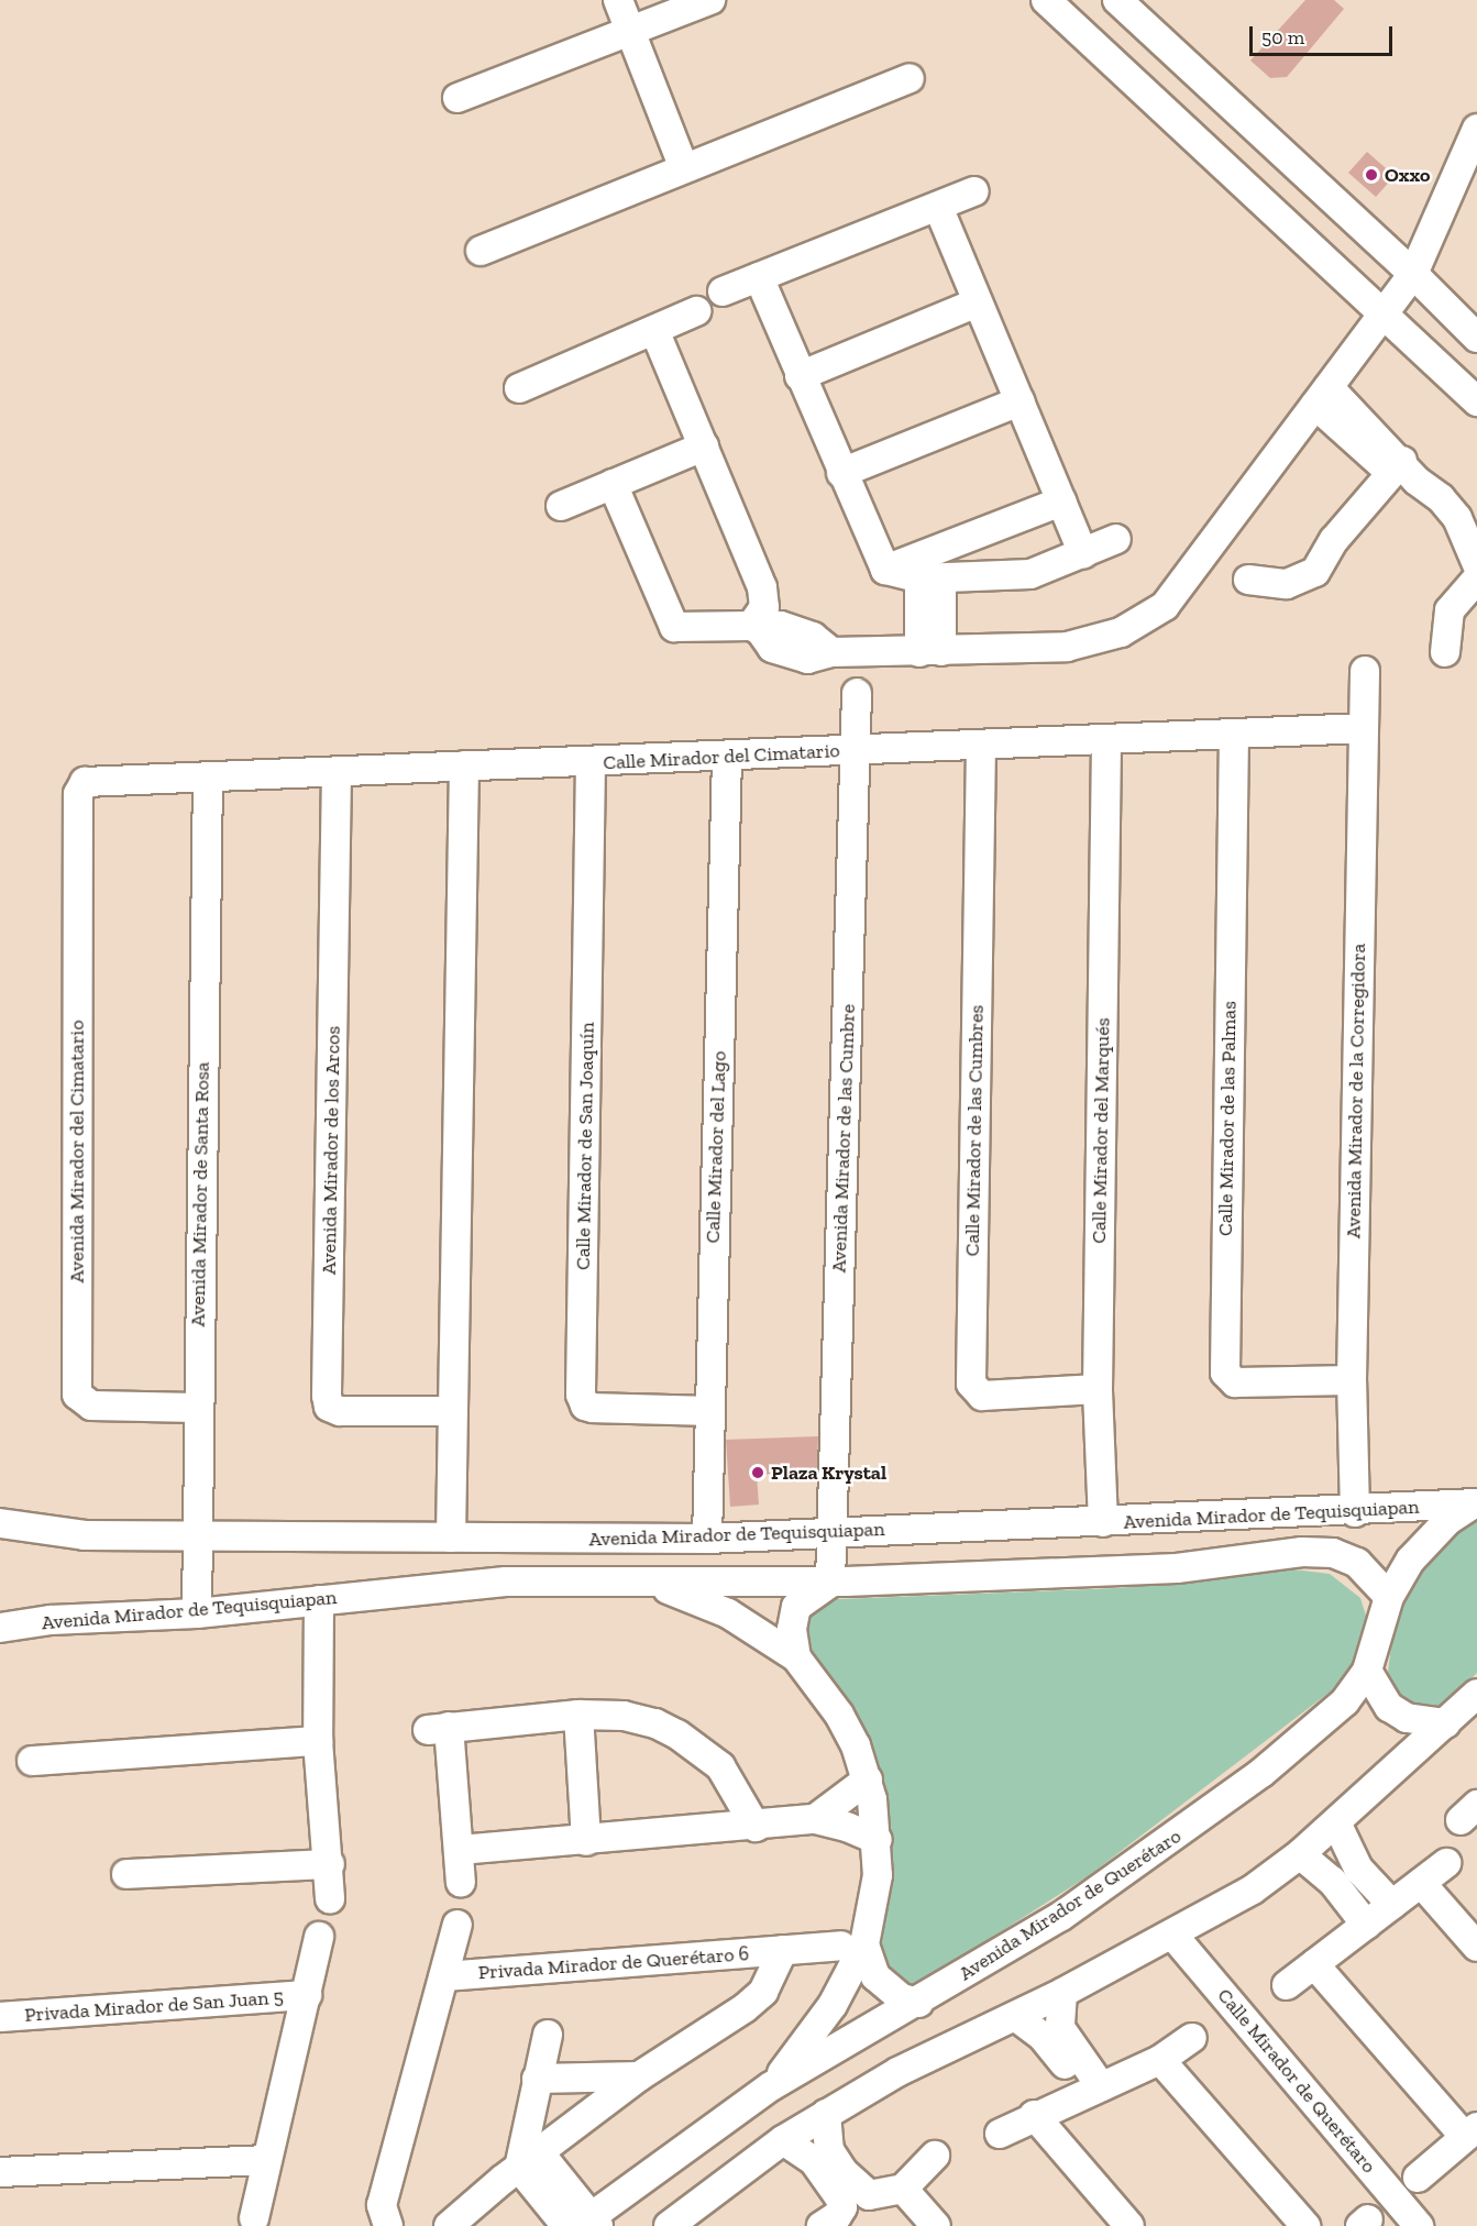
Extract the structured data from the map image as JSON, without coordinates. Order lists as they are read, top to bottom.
{
  "streets": {
    "street": [
      "Calle Mirador del Cimatario",
      "Avenida Mirador de la Corregidora",
      "Calle Mirador de las Palmas",
      "Calle Mirador de las Cumbres",
      "Calle Mirador del Marqués",
      "Avenida Mirador de las Cumbre",
      "Calle Mirador de San Joaquín",
      "Calle Mirador del Lago",
      "Avenida Mirador de los Arcos",
      "Avenida Mirador del Cimatario",
      "Avenida Mirador de Santa Rosa",
      "Avenida Mirador de Tequisquiapan",
      "Avenida Mirador de Querétaro",
      "Privada Mirador de Querétaro 6",
      "Privada Mirador de San Juan 5",
      "Calle Mirador de Querétaro"
    ]
  },
  "crossings": [
    ["Calle Mirador del Cimatario", "Avenida Mirador de la Corregidora"],
    ["Calle Mirador del Cimatario", "Calle Mirador de las Palmas"],
    ["Calle Mirador del Cimatario", "Calle Mirador de las Cumbres"],
    ["Calle Mirador del Cimatario", "Calle Mirador del Marqués"],
    ["Calle Mirador del Cimatario", "Avenida Mirador de las Cumbre"],
    ["Calle Mirador del Cimatario", "Calle Mirador de San Joaquín"],
    ["Calle Mirador del Cimatario", "Calle Mirador del Lago"],
    ["Calle Mirador del Cimatario", "Avenida Mirador de los Arcos"],
    ["Calle Mirador del Cimatario", "Avenida Mirador del Cimatario"],
    ["Calle Mirador del Cimatario", "Avenida Mirador de Santa Rosa"],
    ["Avenida Mirador de la Corregidora", "Calle Mirador de las Palmas"],
    ["Avenida Mirador de la Corregidora", "Avenida Mirador de Tequisquiapan"],
    ["Calle Mirador de las Cumbres", "Calle Mirador del Marqués"],
    ["Calle Mirador del Marqués", "Avenida Mirador de Tequisquiapan"],
    ["Avenida Mirador de las Cumbre", "Avenida Mirador de Tequisquiapan"],
    ["Calle Mirador de San Joaquín", "Calle Mirador del Lago"],
    ["Calle Mirador del Lago", "Avenida Mirador de Tequisquiapan"],
    ["Avenida Mirador del Cimatario", "Avenida Mirador de Santa Rosa"],
    ["Avenida Mirador de Santa Rosa", "Avenida Mirador de Tequisquiapan"],
    ["Avenida Mirador de Tequisquiapan", "Avenida Mirador de Querétaro"]
  ],
  "places": ["Oxxo", "Plaza Krystal"],
  "scale_bar": "50 m"
}
